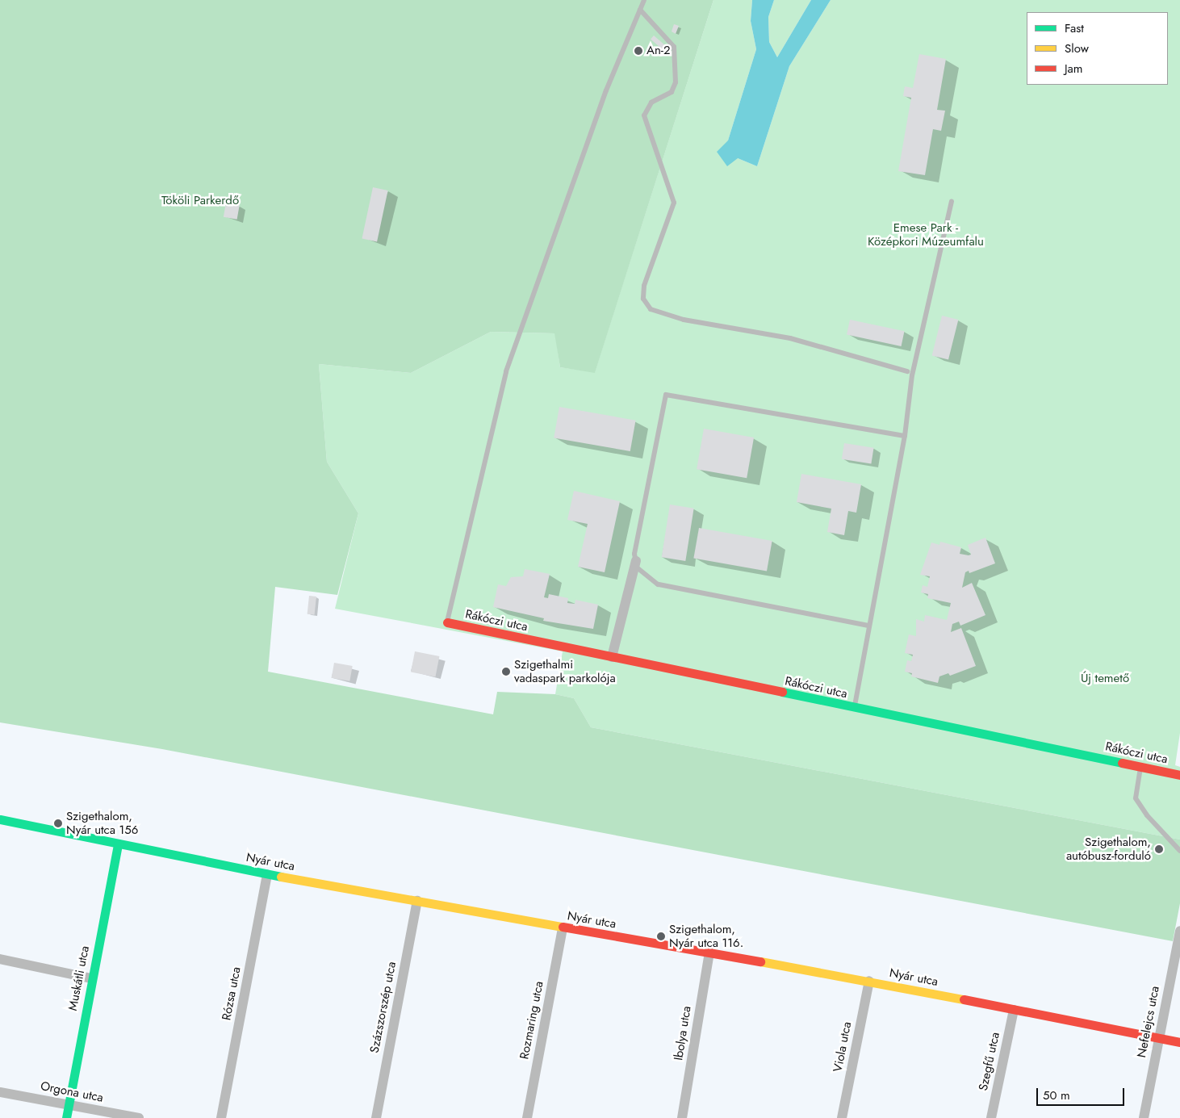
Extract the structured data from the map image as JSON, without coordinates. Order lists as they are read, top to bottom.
{
  "streets": {
    "street": [
      "Rákóczi utca",
      "Nyár utca",
      "Muskátli utca",
      "Rózsa utca",
      "Százszorszép utca",
      "Rozmaring utca",
      "Nefelejcs utca",
      "Ibolya utca",
      "Viola utca",
      "Szegfű utca",
      "Orgona utca"
    ]
  },
  "crossings": [
    ["Nyár utca", "Muskátli utca"],
    ["Nyár utca", "Rózsa utca"],
    ["Nyár utca", "Százszorszép utca"],
    ["Nyár utca", "Rozmaring utca"],
    ["Nyár utca", "Nefelejcs utca"],
    ["Nyár utca", "Ibolya utca"],
    ["Nyár utca", "Viola utca"],
    ["Nyár utca", "Szegfű utca"],
    ["Muskátli utca", "Orgona utca"]
  ],
  "parks": ["Tököli Parkerdő", "Emese Park - Középkori Múzeumfalu", "Új temető"],
  "places": [
    "An-2",
    "Szigethalmi vadaspark parkolója",
    "Szigethalom, Nyár utca 156",
    "Szigethalom, autóbusz-forduló",
    "Szigethalom, Nyár utca 116."
  ],
  "legend": ["Fast", "Slow", "Jam"],
  "scale_bar": "50 m"
}
